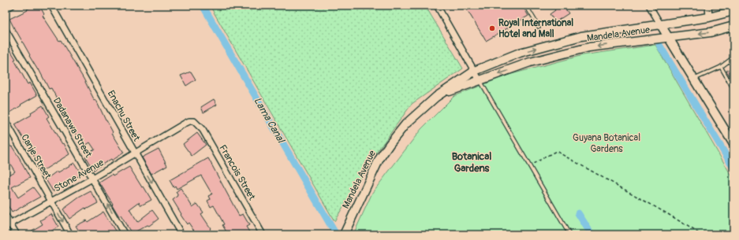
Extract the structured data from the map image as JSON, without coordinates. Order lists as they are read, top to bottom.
{
  "streets": {
    "main road": ["Mandela Avenue"],
    "street": [
      "Enachu Street",
      "Dadanawa Street",
      "Canje Street",
      "Francois Street",
      "Stone Avenue"
    ]
  },
  "crossings": [
    ["Enachu Street", "Stone Avenue"],
    ["Dadanawa Street", "Stone Avenue"],
    ["Canje Street", "Stone Avenue"],
    ["Francois Street", "Stone Avenue"]
  ],
  "one_way": ["Enachu Street"],
  "districts": ["Botanical Gardens"],
  "water": ["Lama Canal"],
  "parks": ["Guyana Botanical Gardens"],
  "places": ["Royal International Hotel and Mall"]
}
